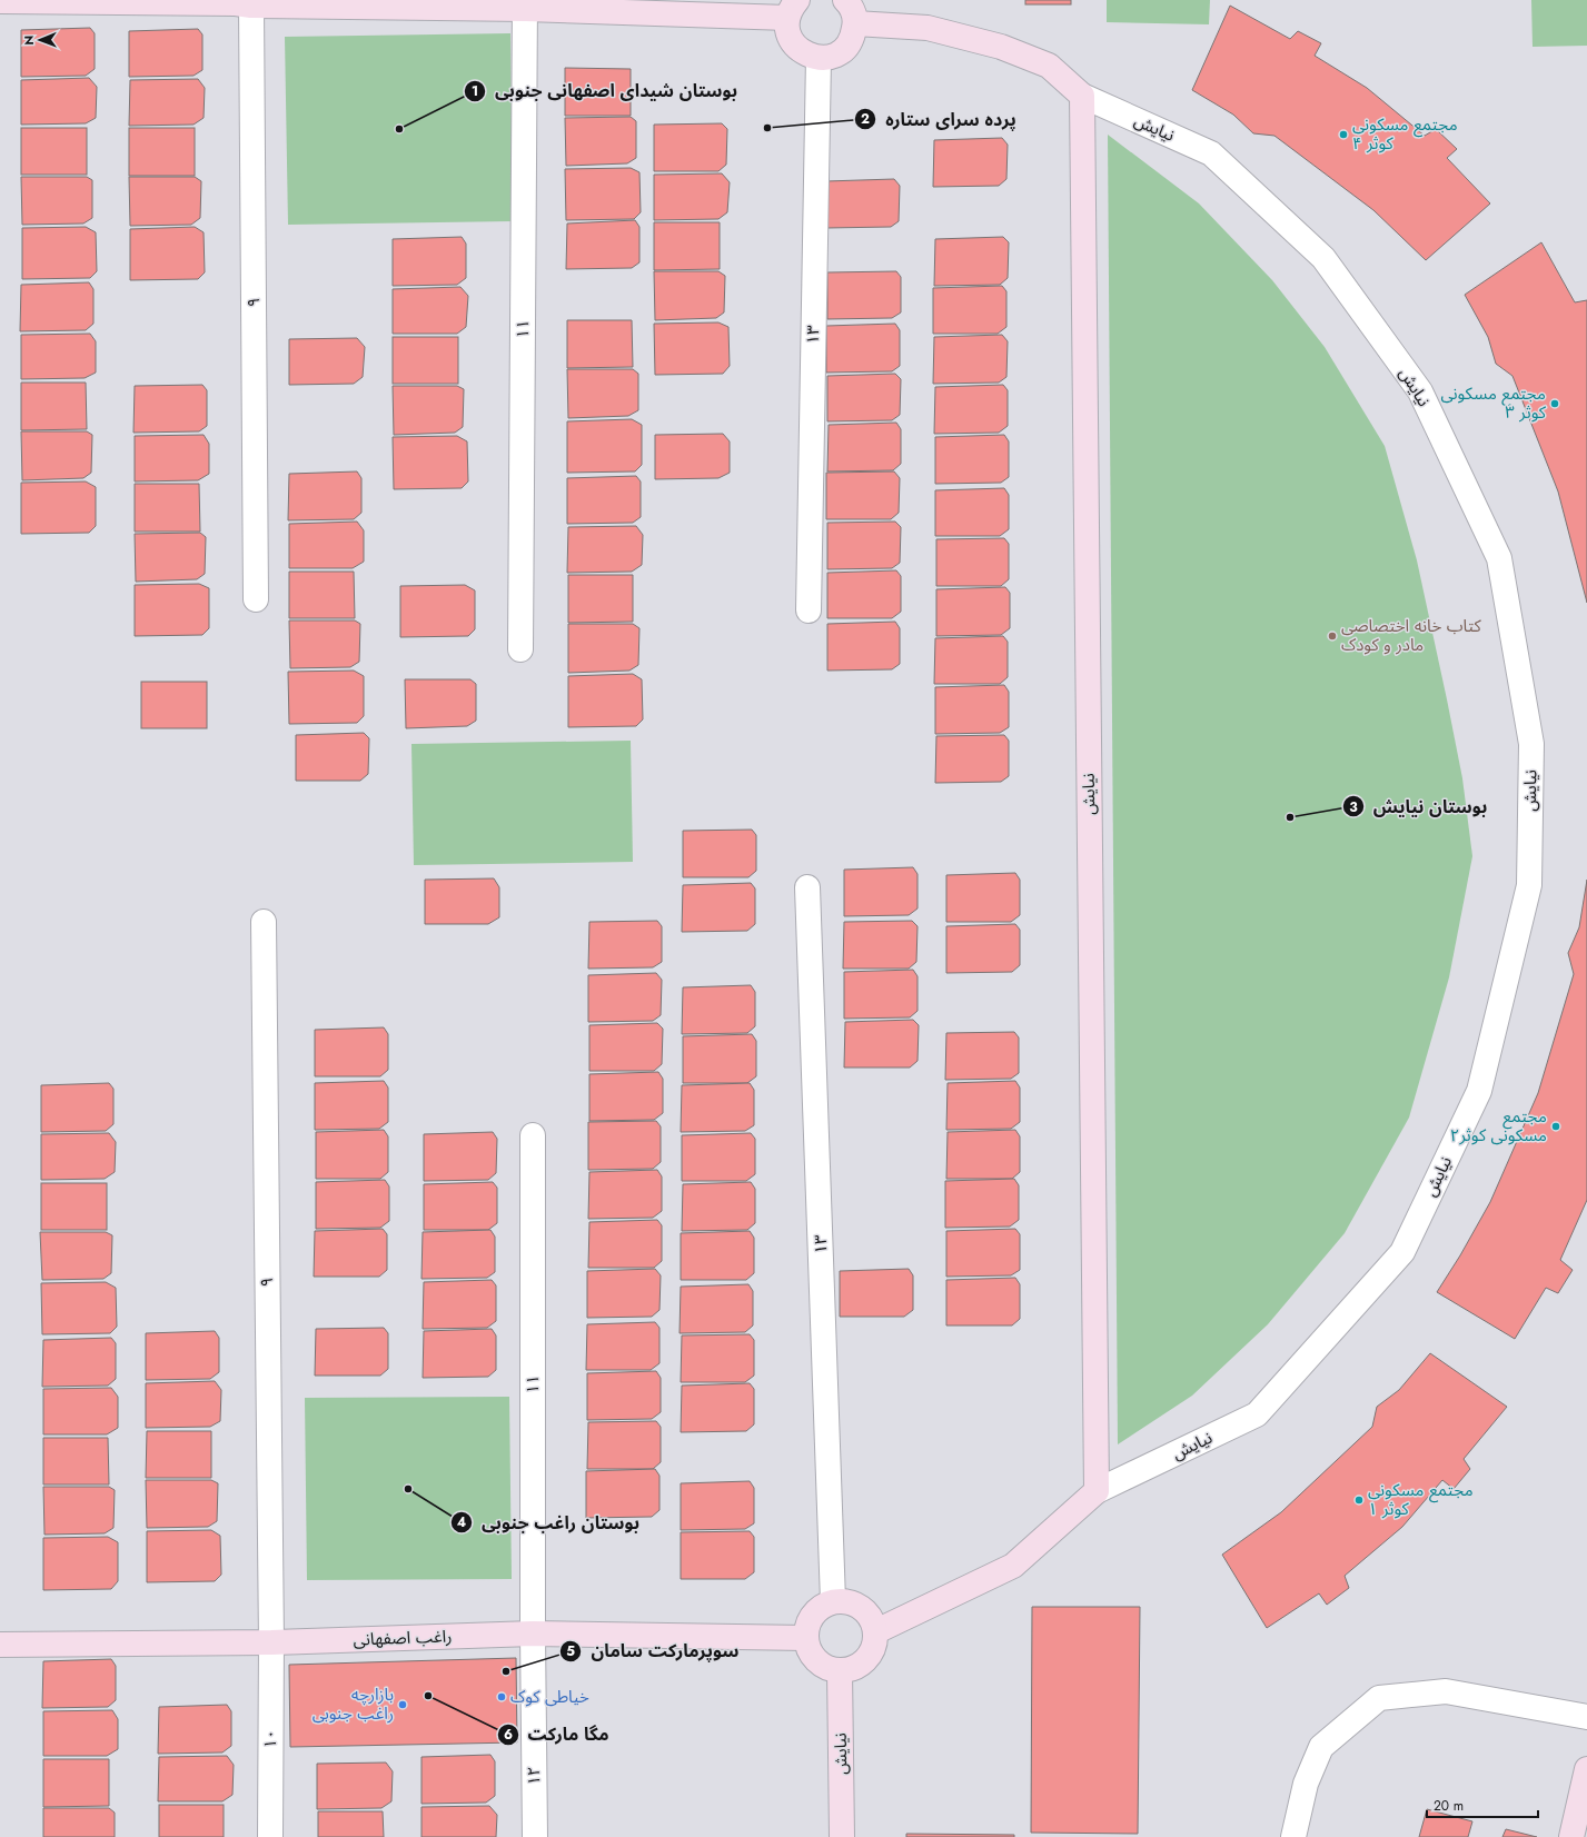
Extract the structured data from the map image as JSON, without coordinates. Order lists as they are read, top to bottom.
{
  "streets": {
    "street": [
      "نیایش",
      "۹",
      "۱۱",
      "۱۳",
      "راغب اصفهانی",
      "۱۰",
      "۱۲"
    ]
  },
  "crossings": [
    ["نیایش", "۱۳"],
    ["نیایش", "راغب اصفهانی"],
    ["۹", "راغب اصفهانی"],
    ["۹", "۱۰"],
    ["۱۱", "راغب اصفهانی"],
    ["۱۱", "۱۲"],
    ["۱۳", "راغب اصفهانی"],
    ["راغب اصفهانی", "۱۰"],
    ["راغب اصفهانی", "۱۲"]
  ],
  "places": [
    "پرده سرای ستاره",
    "بوستان شیدای اصفهانی جنوبی",
    "مجتمع مسکونی کوثر ۴",
    "مجتمع مسکونی کوثر ۳",
    "کتاب خانه اختصاصی مادر و کودک",
    "بوستان نیایش",
    "مجتمع مسکونی کوثر۲",
    "بوستان راغب جنوبی",
    "مجتمع مسکونی کوثر ۱",
    "سوپرمارکت سامان",
    "مگا مارکت",
    "خیاطی کوک",
    "بازارچه راغب جنوبی"
  ],
  "scale_bar": "20 m",
  "north": "left"
}
